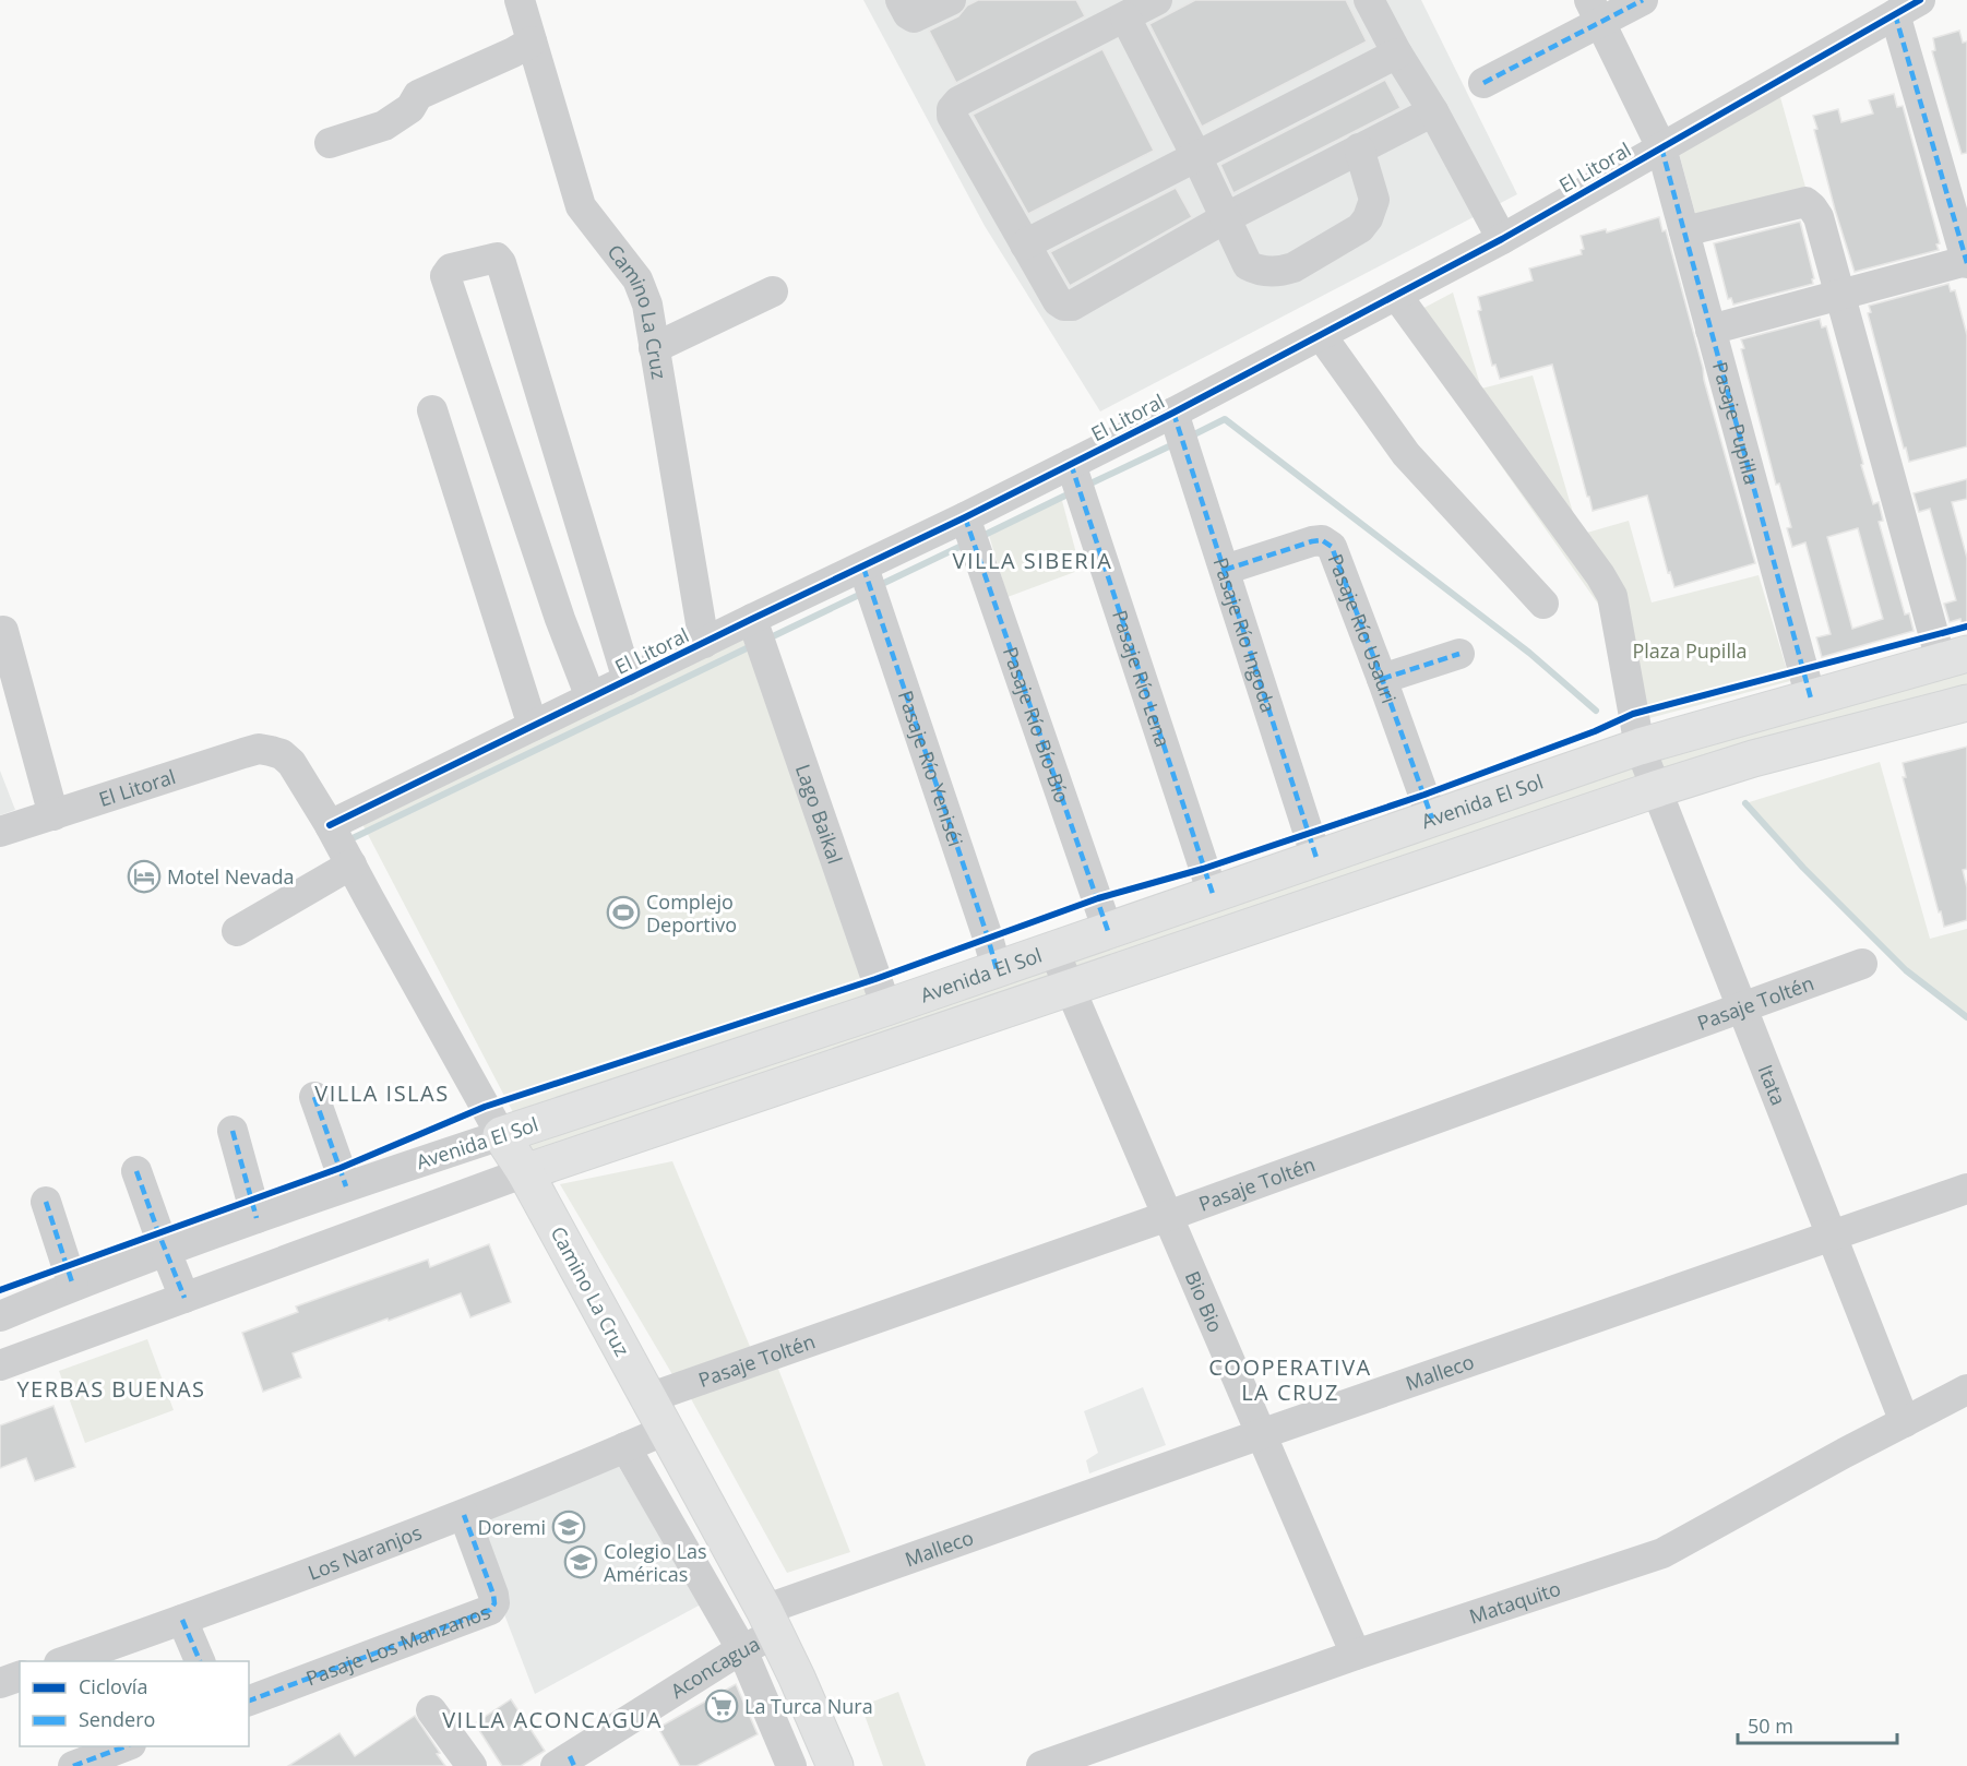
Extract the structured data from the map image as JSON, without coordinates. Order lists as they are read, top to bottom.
{
  "streets": {
    "main road": ["Camino La Cruz", "Avenida El Sol"],
    "street": [
      "El Litoral",
      "Pasaje Pupilla",
      "Pasaje Río Usauri",
      "Pasaje Río Ingoda",
      "Pasaje Río Lena",
      "Pasaje Río Bío-Bío",
      "Pasaje Río Yeniséi",
      "Lago Baikal",
      "Pasaje Toltén",
      "Itata",
      "Bio Bio",
      "Malleco",
      "Los Naranjos",
      "Mataquito",
      "Pasaje Los Manzanos",
      "Aconcagua"
    ]
  },
  "crossings": [
    ["El Litoral", "Camino La Cruz"],
    ["El Litoral", "Pasaje Pupilla"],
    ["El Litoral", "Pasaje Río Ingoda"],
    ["El Litoral", "Pasaje Río Lena"],
    ["El Litoral", "Pasaje Río Bío-Bío"],
    ["El Litoral", "Pasaje Río Yeniséi"],
    ["El Litoral", "Lago Baikal"],
    ["El Litoral", "Itata"],
    ["Camino La Cruz", "Avenida El Sol"],
    ["Camino La Cruz", "Pasaje Toltén"],
    ["Camino La Cruz", "Malleco"],
    ["Camino La Cruz", "Los Naranjos"],
    ["Camino La Cruz", "Aconcagua"],
    ["Pasaje Pupilla", "Avenida El Sol"],
    ["Pasaje Río Usauri", "Pasaje Río Ingoda"],
    ["Pasaje Río Usauri", "Avenida El Sol"],
    ["Pasaje Río Ingoda", "Avenida El Sol"],
    ["Pasaje Río Lena", "Avenida El Sol"],
    ["Pasaje Río Bío-Bío", "Avenida El Sol"],
    ["Pasaje Río Yeniséi", "Avenida El Sol"],
    ["Avenida El Sol", "Lago Baikal"],
    ["Avenida El Sol", "Itata"],
    ["Avenida El Sol", "Bio Bio"],
    ["Pasaje Toltén", "Itata"],
    ["Pasaje Toltén", "Bio Bio"],
    ["Itata", "Malleco"],
    ["Itata", "Mataquito"],
    ["Bio Bio", "Malleco"],
    ["Bio Bio", "Mataquito"],
    ["Malleco", "Aconcagua"],
    ["Los Naranjos", "Pasaje Los Manzanos"]
  ],
  "districts": [
    "VILLA SIBERIA",
    "VILLA ISLAS",
    "COOPERATIVA LA CRUZ",
    "YERBAS BUENAS",
    "VILLA ACONCAGUA"
  ],
  "parks": ["Plaza Pupilla"],
  "places": {
    "hotel": ["Motel Nevada"],
    "sports": ["Complejo Deportivo"],
    "school or university": ["Doremi", "Colegio Las Américas"],
    "supermarket": ["La Turca Nura"]
  },
  "legend": ["Ciclovía", "Sendero"],
  "scale_bar": "50 m"
}
